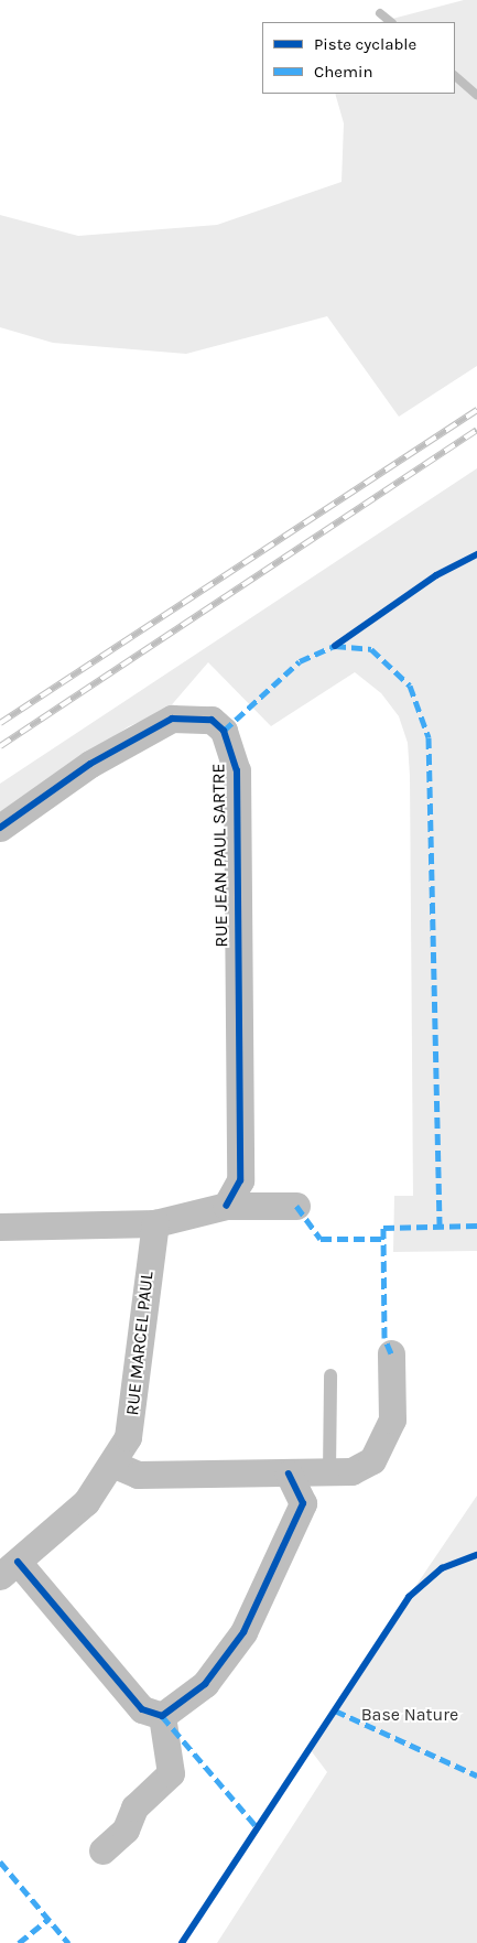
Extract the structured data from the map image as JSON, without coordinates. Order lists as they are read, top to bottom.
{
  "streets": {
    "street": ["RUE JEAN PAUL SARTRE", "RUE MARCEL PAUL"]
  },
  "parks": ["Base Nature"],
  "legend": ["Piste cyclable", "Chemin"]
}
